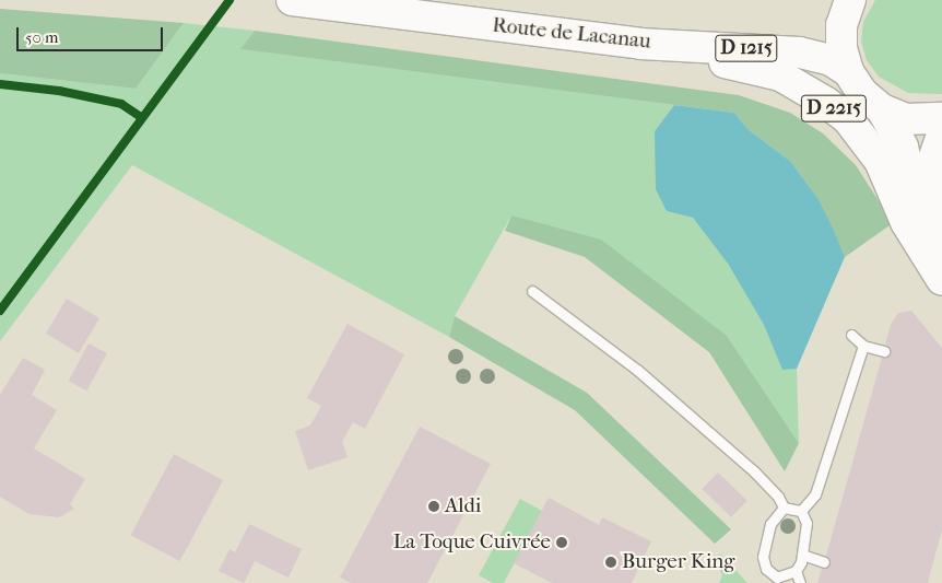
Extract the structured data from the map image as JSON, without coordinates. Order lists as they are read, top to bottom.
{
  "streets": {
    "main road": ["Route de Lacanau", "D 1215", "D 2215"]
  },
  "crossings": [
    ["Route de Lacanau", "D 2215"]
  ],
  "places": ["Aldi", "La Toque Cuivrée", "Burger King"],
  "scale_bar": "50 m"
}
